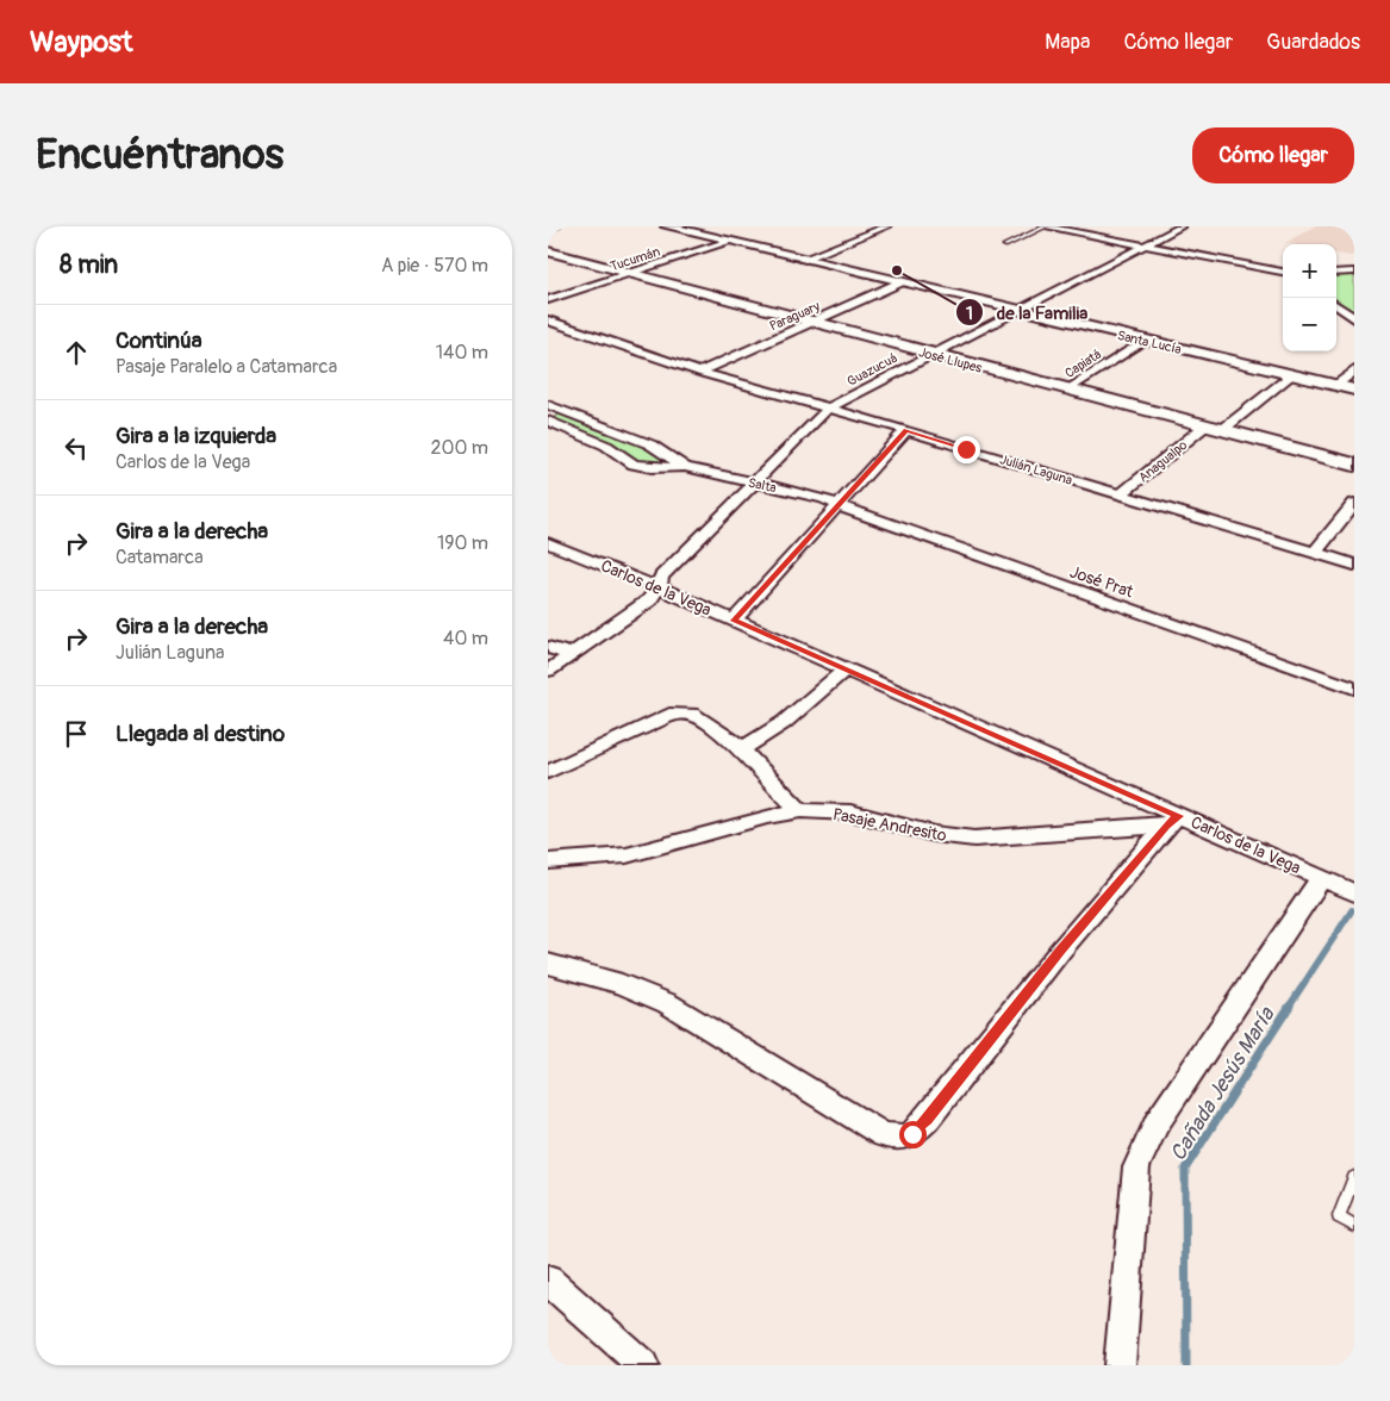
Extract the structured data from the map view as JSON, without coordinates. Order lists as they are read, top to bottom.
{
  "streets": {
    "street": [
      "Tucumán",
      "Paraguary",
      "Santa Lucía",
      "José Llupes",
      "Capiatá",
      "Guazucuá",
      "Anagualpo",
      "Julián Laguna",
      "Salta",
      "José Prat",
      "Carlos de la Vega",
      "Pasaje Andresito"
    ]
  },
  "crossings": [
    ["Tucumán", "Santa Lucía"],
    ["Tucumán", "José Llupes"],
    ["Paraguary", "Santa Lucía"],
    ["Paraguary", "José Llupes"],
    ["Paraguary", "Julián Laguna"],
    ["Santa Lucía", "Capiatá"],
    ["Santa Lucía", "Guazucuá"],
    ["José Llupes", "Capiatá"],
    ["José Llupes", "Guazucuá"],
    ["José Llupes", "Anagualpo"],
    ["Guazucuá", "Julián Laguna"],
    ["Guazucuá", "Salta"],
    ["Guazucuá", "Carlos de la Vega"],
    ["Anagualpo", "Julián Laguna"],
    ["Salta", "José Prat"],
    ["Carlos de la Vega", "Pasaje Andresito"]
  ],
  "water": ["Cañada Jesús María"],
  "places": ["de la Familia"],
  "page": {
    "header": "Waypost",
    "nav": ["Mapa", "Cómo llegar", "Guardados"],
    "buttons": "Cómo llegar",
    "title": "Encuéntranos",
    "heading": ["8 min", "A pie · 570 m"],
    "map_buttons": ["+", "−"],
    "list": [
      ["Continúa", "Pasaje Paralelo a Catamarca", "140 m"],
      ["Gira a la izquierda", "Carlos de la Vega", "200 m"],
      ["Gira a la derecha", "Catamarca", "190 m"],
      ["Gira a la derecha", "Julián Laguna", "40 m"],
      "Llegada al destino"
    ]
  }
}
